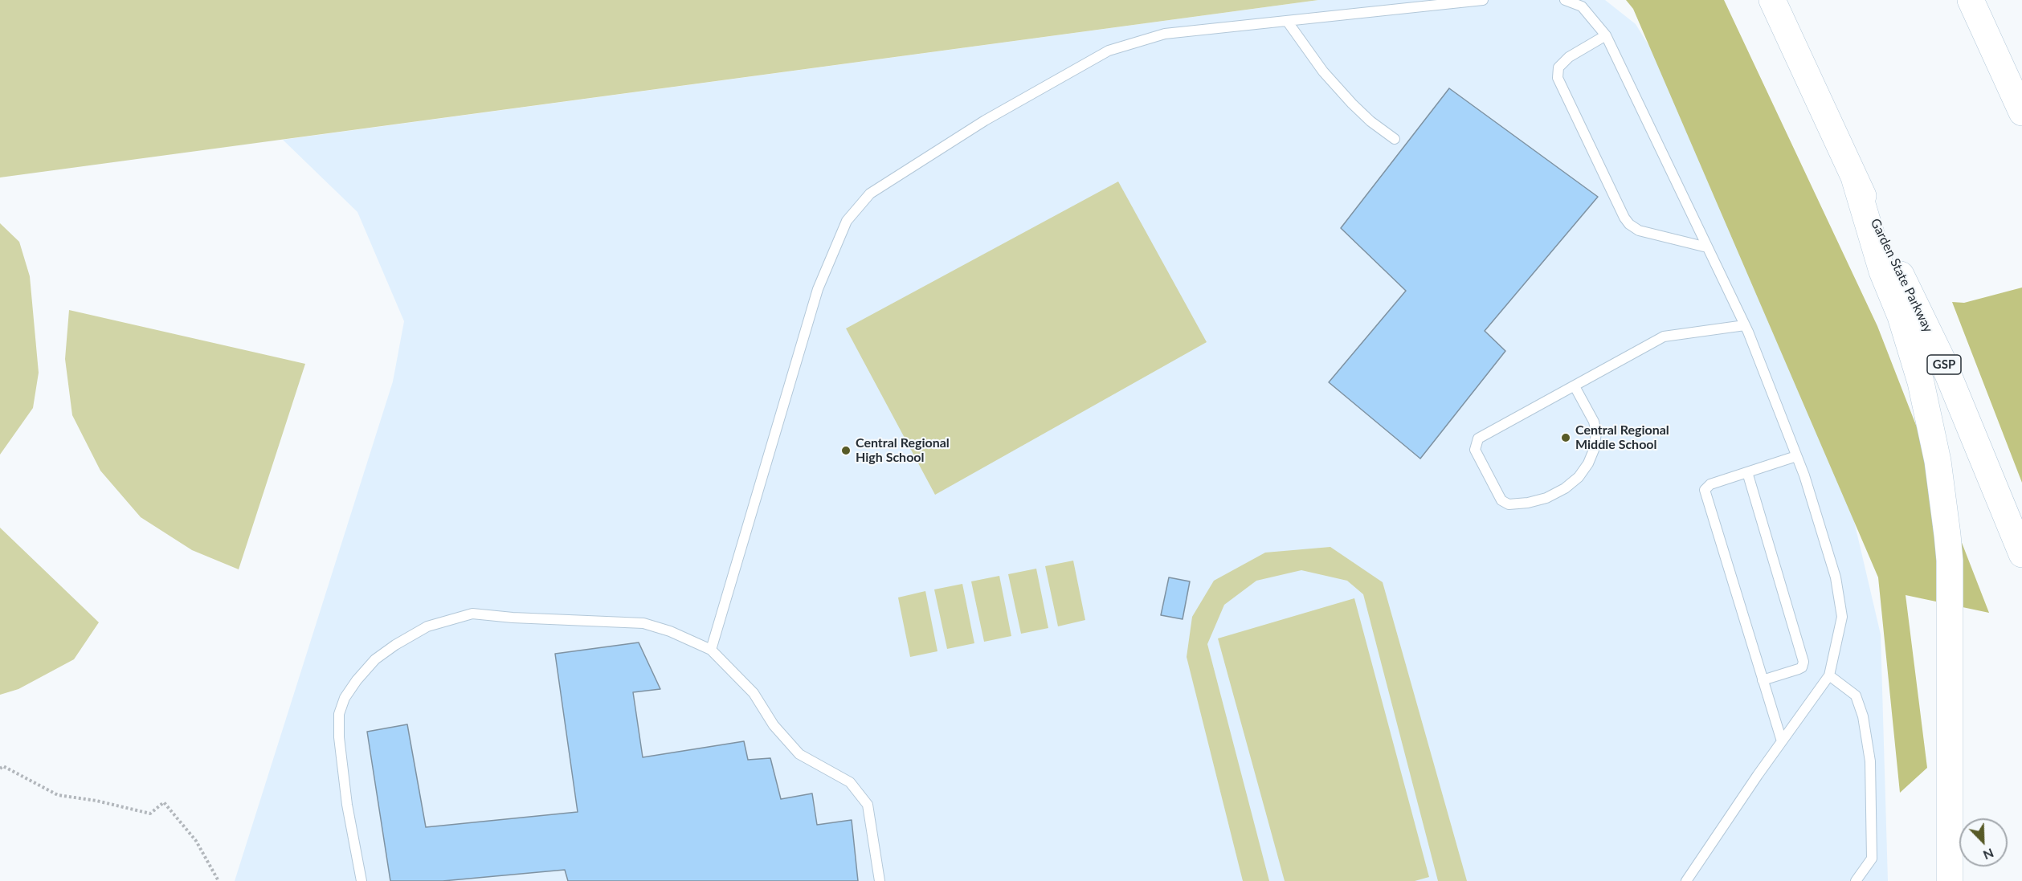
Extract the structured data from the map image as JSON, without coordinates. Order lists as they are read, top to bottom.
{
  "streets": {
    "highway": ["Garden State Parkway", "GSP"]
  },
  "places": ["Central Regional Middle School", "Central Regional High School"],
  "north": "bottom right"
}
